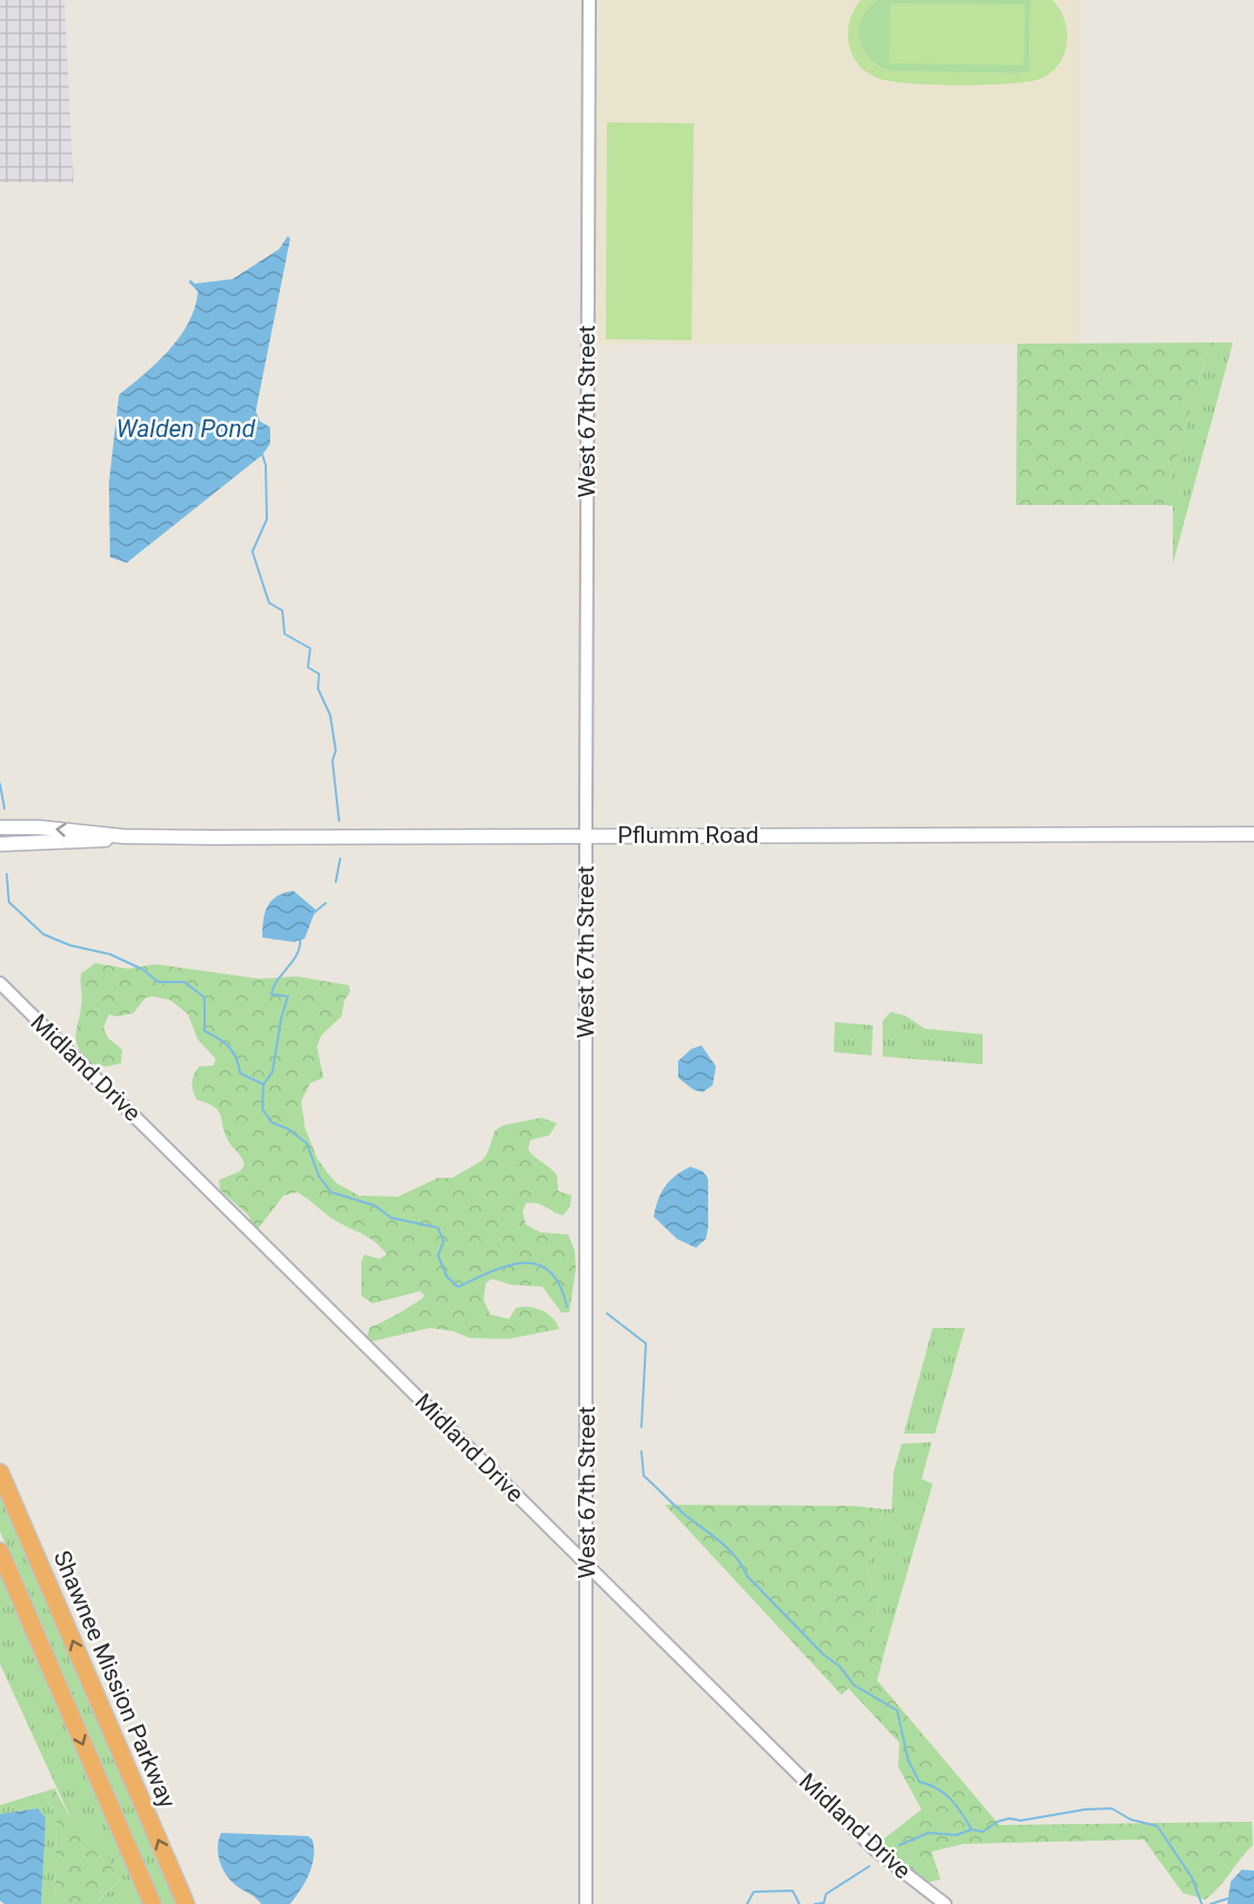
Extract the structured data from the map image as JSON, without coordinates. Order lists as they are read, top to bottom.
{
  "streets": {
    "highway": ["Shawnee Mission Parkway"],
    "main road": ["Pflumm Road"],
    "street": ["West 67th Street", "Midland Drive"]
  },
  "crossings": [
    ["West 67th Street", "Pflumm Road"],
    ["West 67th Street", "Midland Drive"]
  ],
  "water": ["Walden Pond"]
}
